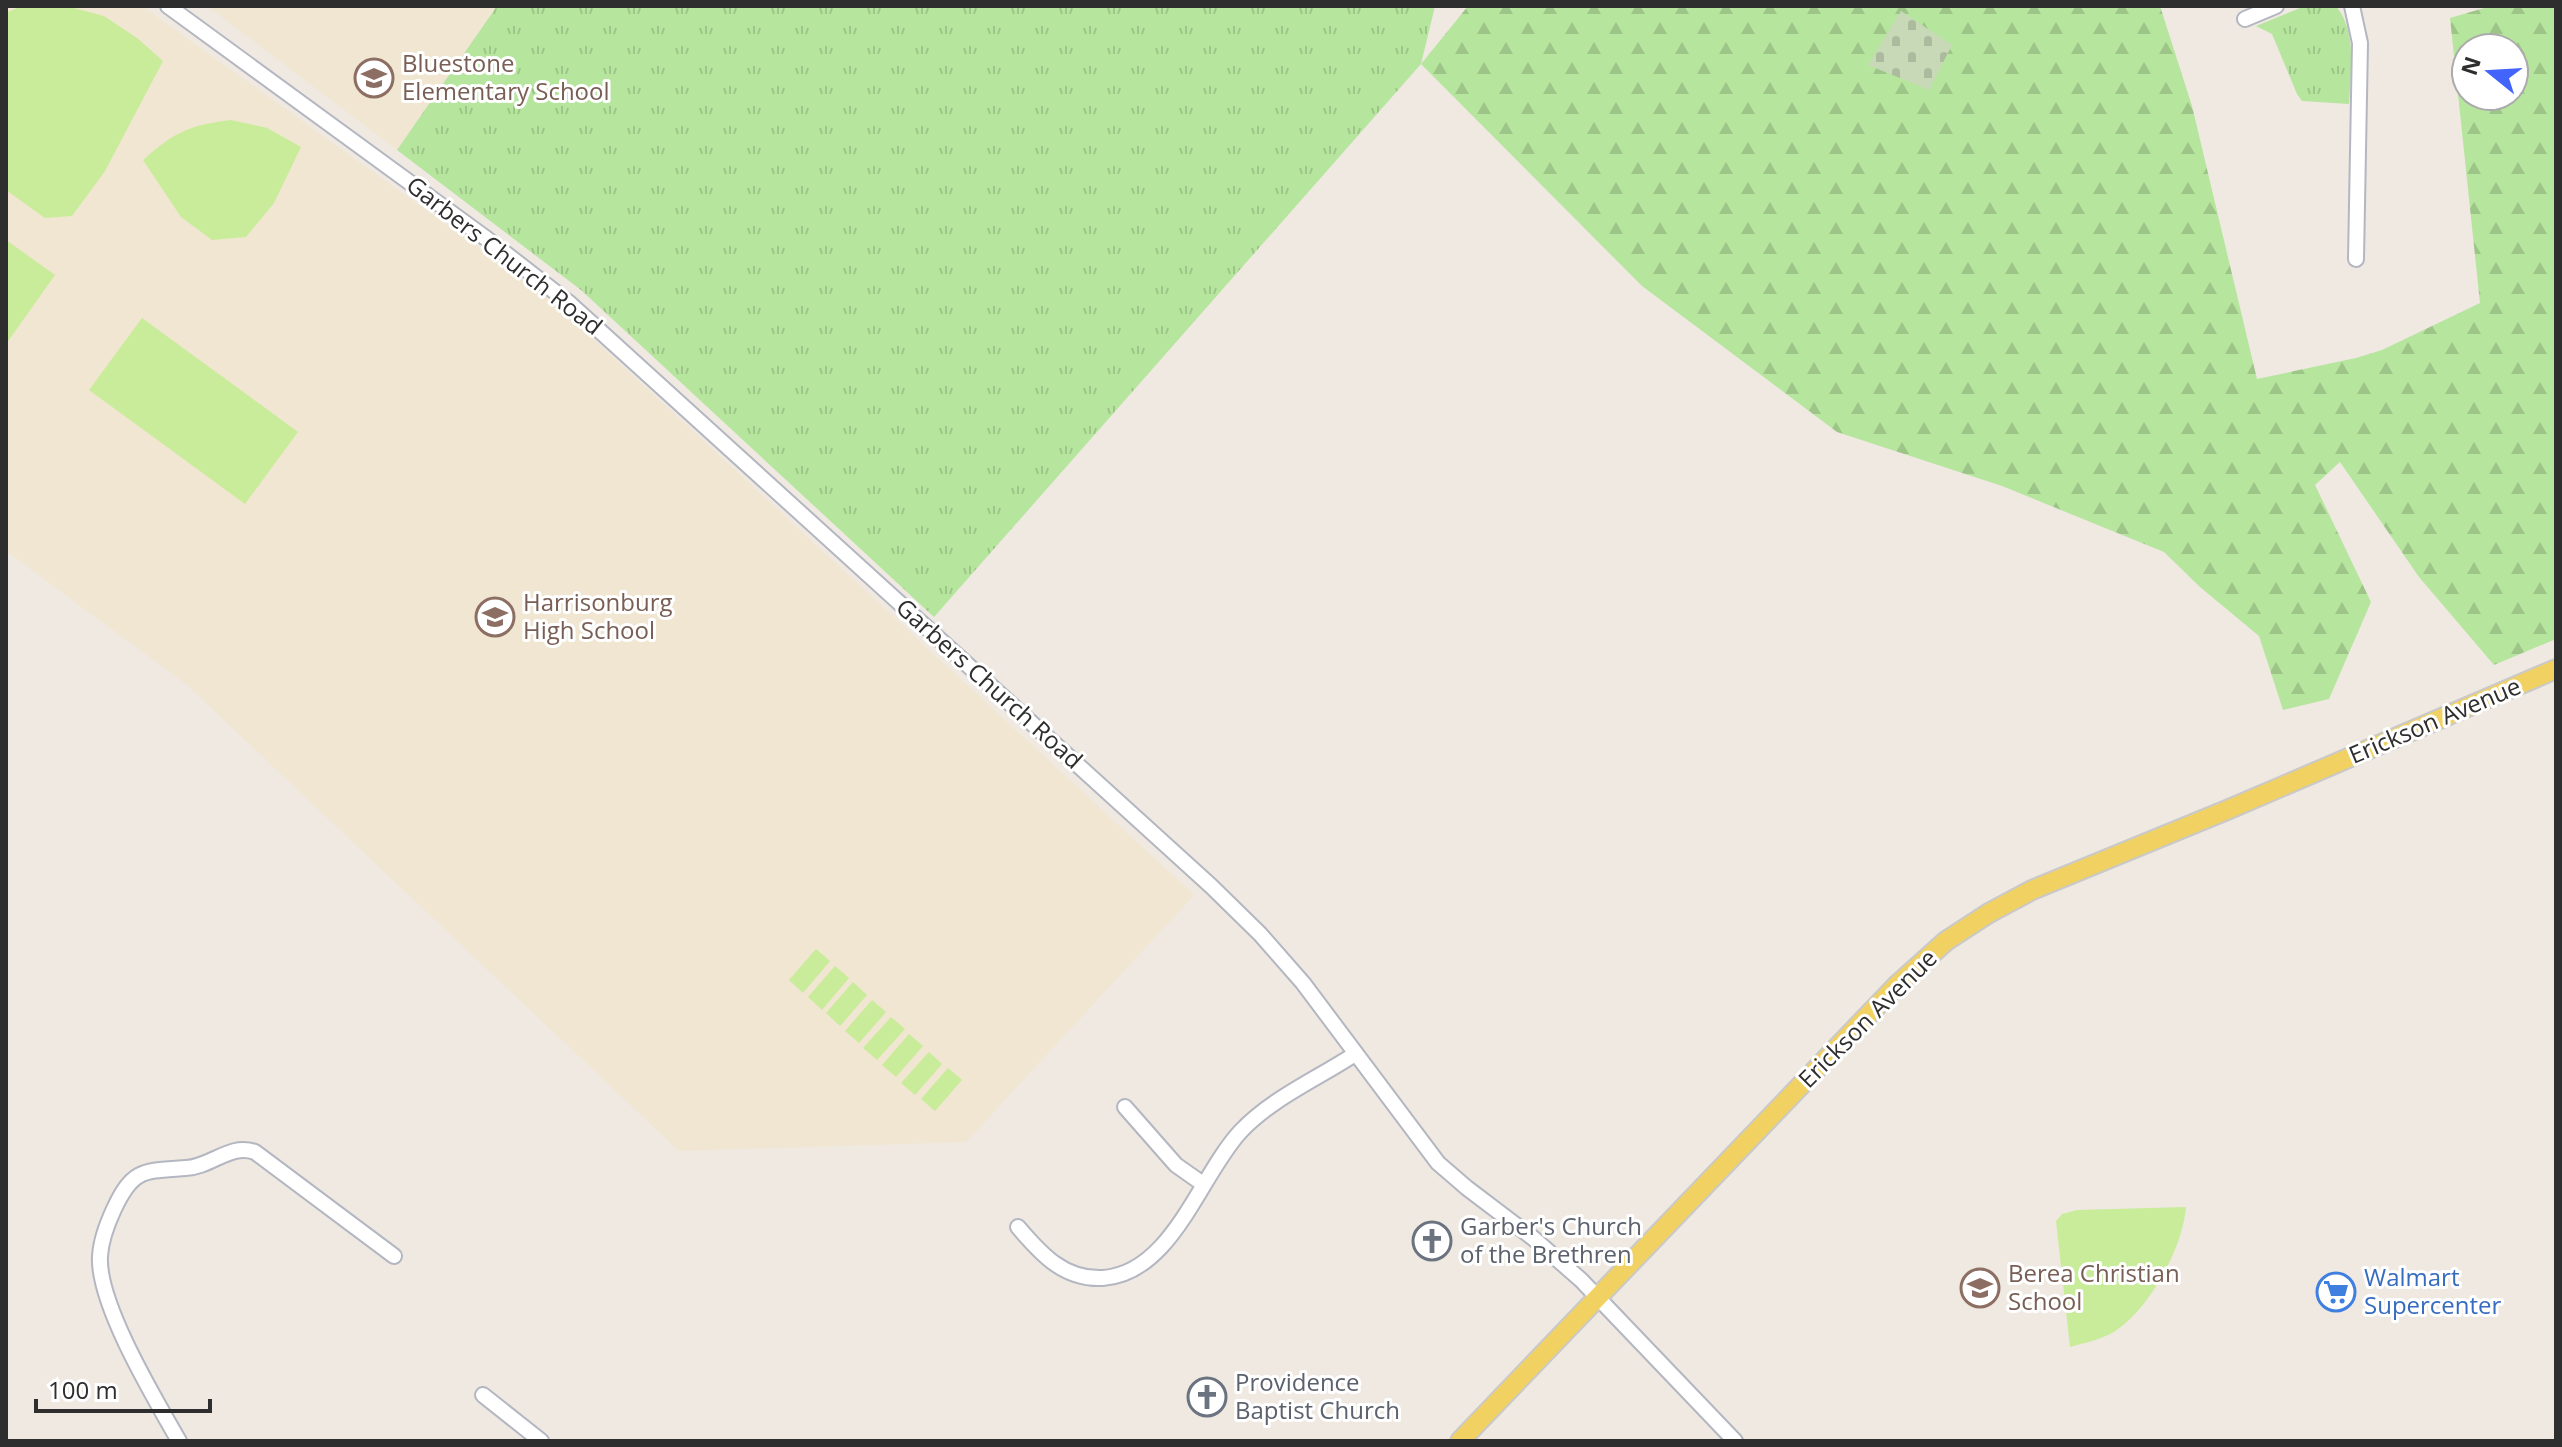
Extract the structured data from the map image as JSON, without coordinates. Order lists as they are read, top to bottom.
{
  "streets": {
    "main road": ["Erickson Avenue"],
    "street": ["Garbers Church Road"]
  },
  "crossings": [
    ["Garbers Church Road", "Erickson Avenue"]
  ],
  "places": {
    "school or university": ["Bluestone Elementary School", "Harrisonburg High School", "Berea Christian School"],
    "church": ["Garber's Church of the Brethren", "Providence Baptist Church"],
    "supermarket": ["Walmart Supercenter"]
  },
  "scale_bar": "100 m",
  "north": "left"
}
